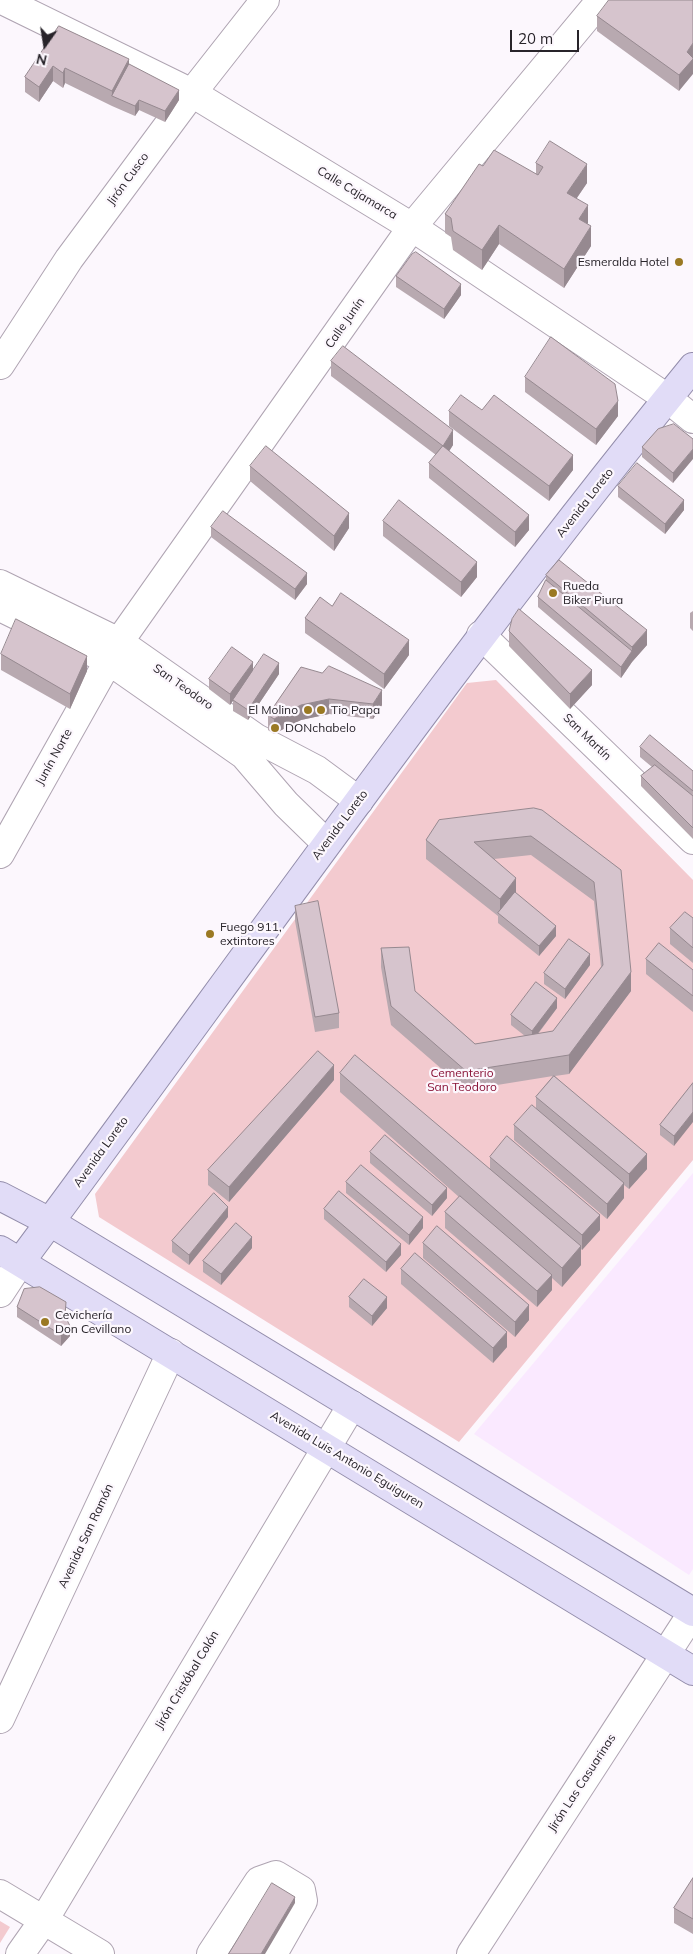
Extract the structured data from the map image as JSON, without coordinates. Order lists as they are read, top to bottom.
{
  "streets": {
    "main road": ["Avenida Loreto", "Avenida Luis Antonio Eguiguren"],
    "street": [
      "Jirón Cusco",
      "Calle Cajamarca",
      "Calle Junín",
      "San Teodoro",
      "San Martín",
      "Junín Norte",
      "Avenida San Ramón",
      "Jirón Cristóbal Colón",
      "Jirón Las Casuarinas"
    ]
  },
  "crossings": [
    ["Jirón Cusco", "Calle Cajamarca"],
    ["Calle Cajamarca", "Calle Junín"],
    ["Calle Cajamarca", "Avenida Loreto"],
    ["Calle Junín", "San Teodoro"],
    ["Calle Junín", "Junín Norte"],
    ["Avenida Loreto", "San Teodoro"],
    ["Avenida Loreto", "San Martín"],
    ["Avenida Loreto", "Avenida Luis Antonio Eguiguren"],
    ["San Teodoro", "Junín Norte"],
    ["Avenida Luis Antonio Eguiguren", "Avenida San Ramón"],
    ["Avenida Luis Antonio Eguiguren", "Jirón Cristóbal Colón"],
    ["Avenida Luis Antonio Eguiguren", "Jirón Las Casuarinas"]
  ],
  "parks": ["Cementerio San Teodoro"],
  "places": [
    "Esmeralda Hotel",
    "Rueda Biker Piura",
    "El Molino",
    "Tio Papa",
    "DONchabelo",
    "Fuego 911, extintores",
    "Cevichería Don Cevillano"
  ],
  "scale_bar": "20 m",
  "north": "bottom"
}
